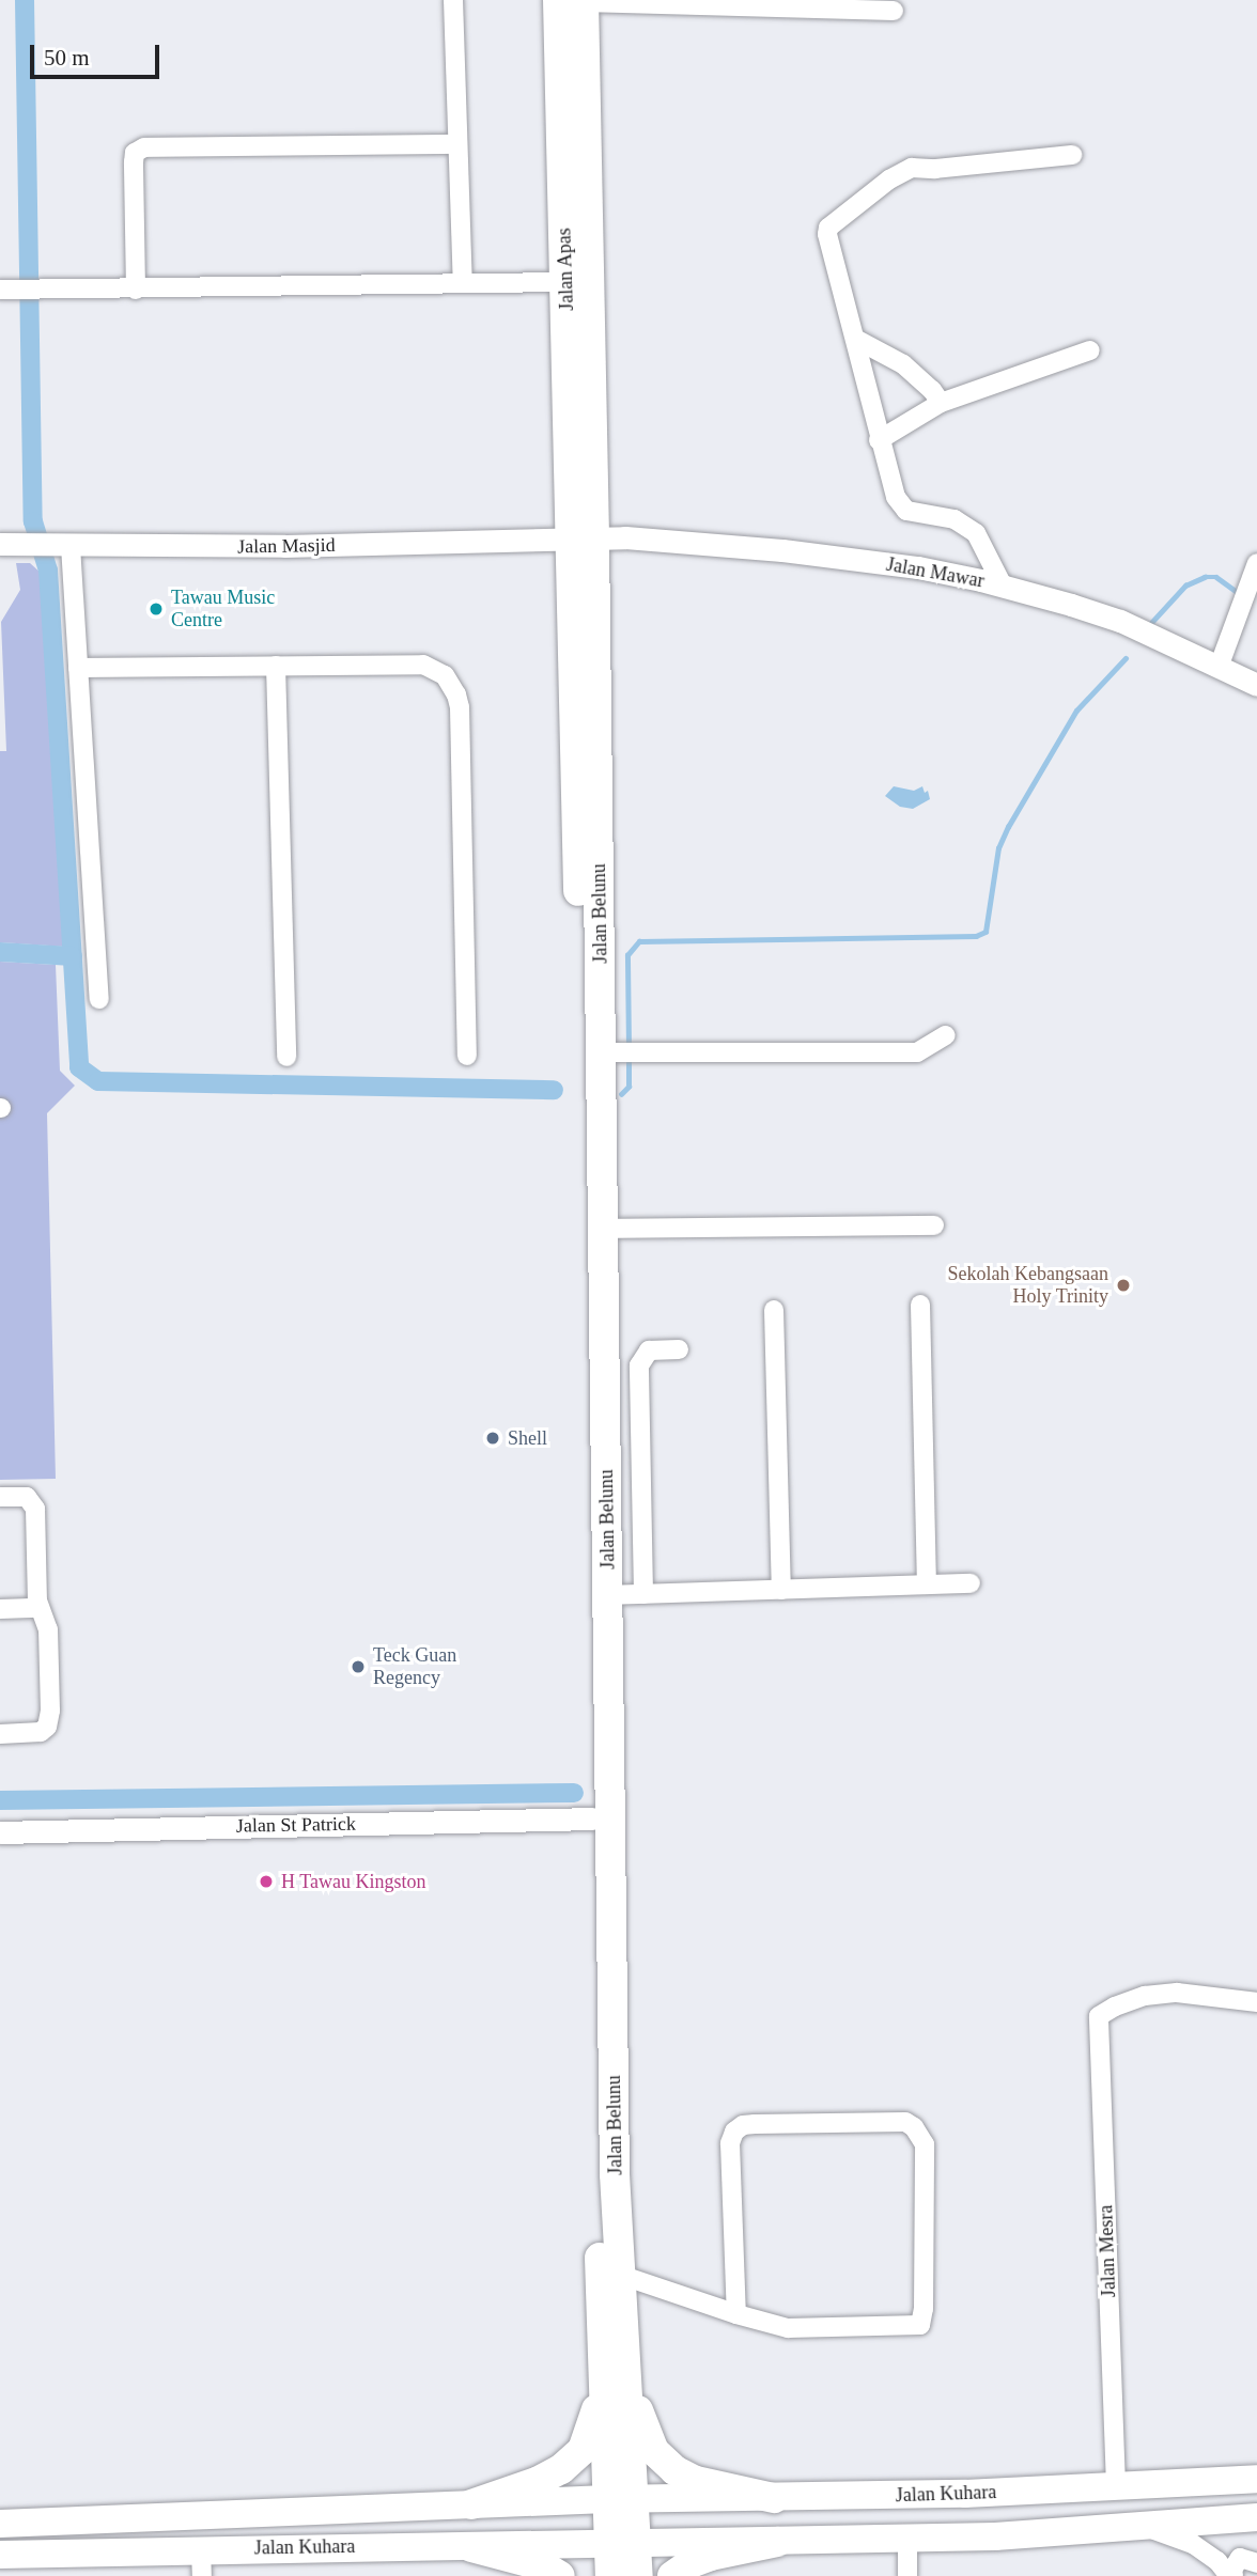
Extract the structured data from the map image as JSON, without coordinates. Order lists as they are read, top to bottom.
{
  "streets": {
    "highway": ["Jalan Apas", "Jalan Belunu"],
    "main road": ["Jalan Kuhara"],
    "street": [
      "Jalan Masjid",
      "Jalan Mawar",
      "Jalan St Patrick",
      "Jalan Mesra"
    ]
  },
  "crossings": [
    ["Jalan Apas", "Jalan Masjid"],
    ["Jalan Apas", "Jalan Mawar"],
    ["Jalan Apas", "Jalan Belunu"],
    ["Jalan Masjid", "Jalan Mawar"],
    ["Jalan Masjid", "Jalan Belunu"],
    ["Jalan Mawar", "Jalan Belunu"],
    ["Jalan Belunu", "Jalan St Patrick"],
    ["Jalan Belunu", "Jalan Kuhara"],
    ["Jalan Mesra", "Jalan Kuhara"]
  ],
  "places": [
    "Tawau Music Centre",
    "Sekolah Kebangsaan Holy Trinity",
    "Shell",
    "Teck Guan Regency",
    "H Tawau Kingston"
  ],
  "scale_bar": "50 m"
}
